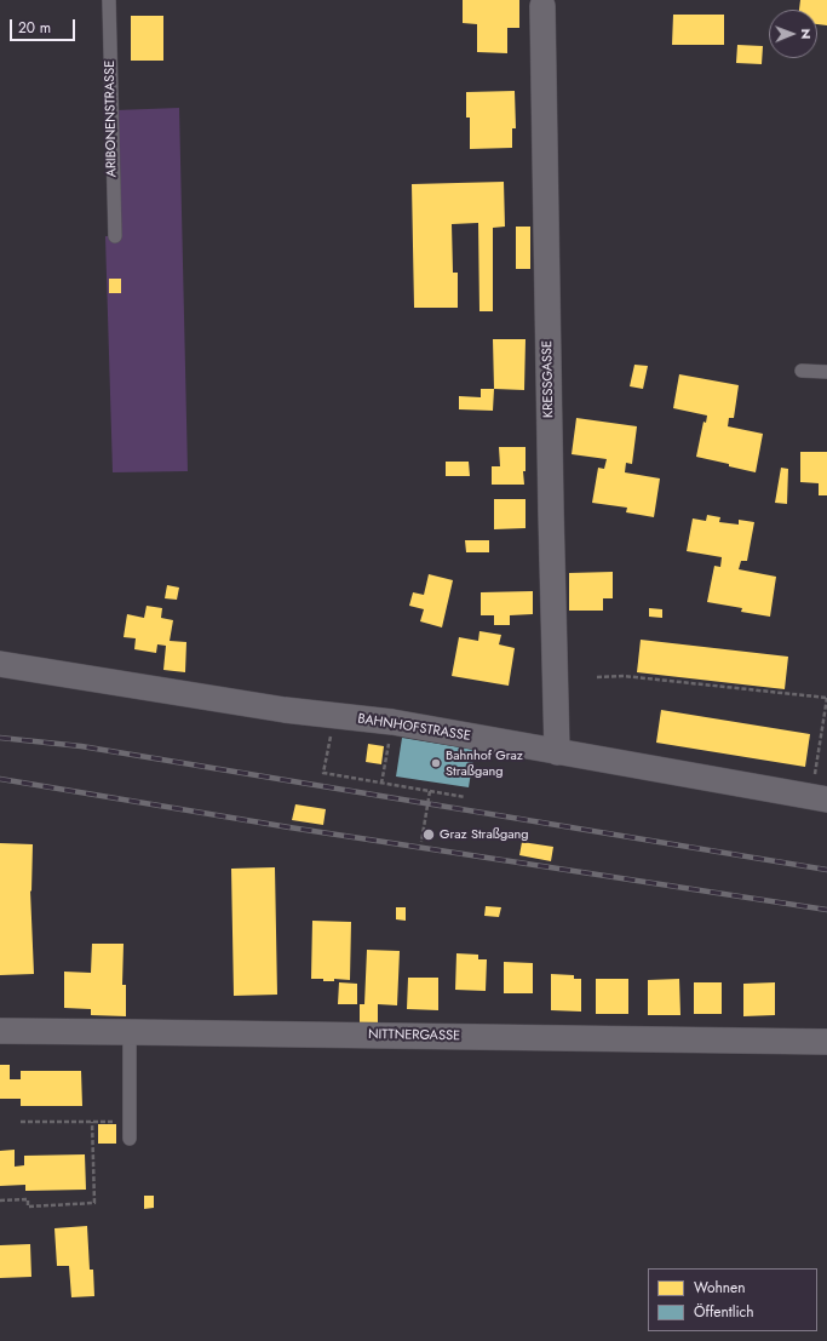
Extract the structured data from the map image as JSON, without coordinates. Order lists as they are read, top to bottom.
{
  "streets": {
    "street": ["KRESSGASSE", "BAHNHOFSTRASSE", "NITTNERGASSE"],
    "lane": ["ARIBONENSTRASSE"]
  },
  "crossings": [
    ["KRESSGASSE", "BAHNHOFSTRASSE"]
  ],
  "places": ["Bahnhof Graz Straßgang", "Graz Straßgang"],
  "legend": ["Wohnen", "Öffentlich"],
  "scale_bar": "20 m",
  "north": "right"
}
